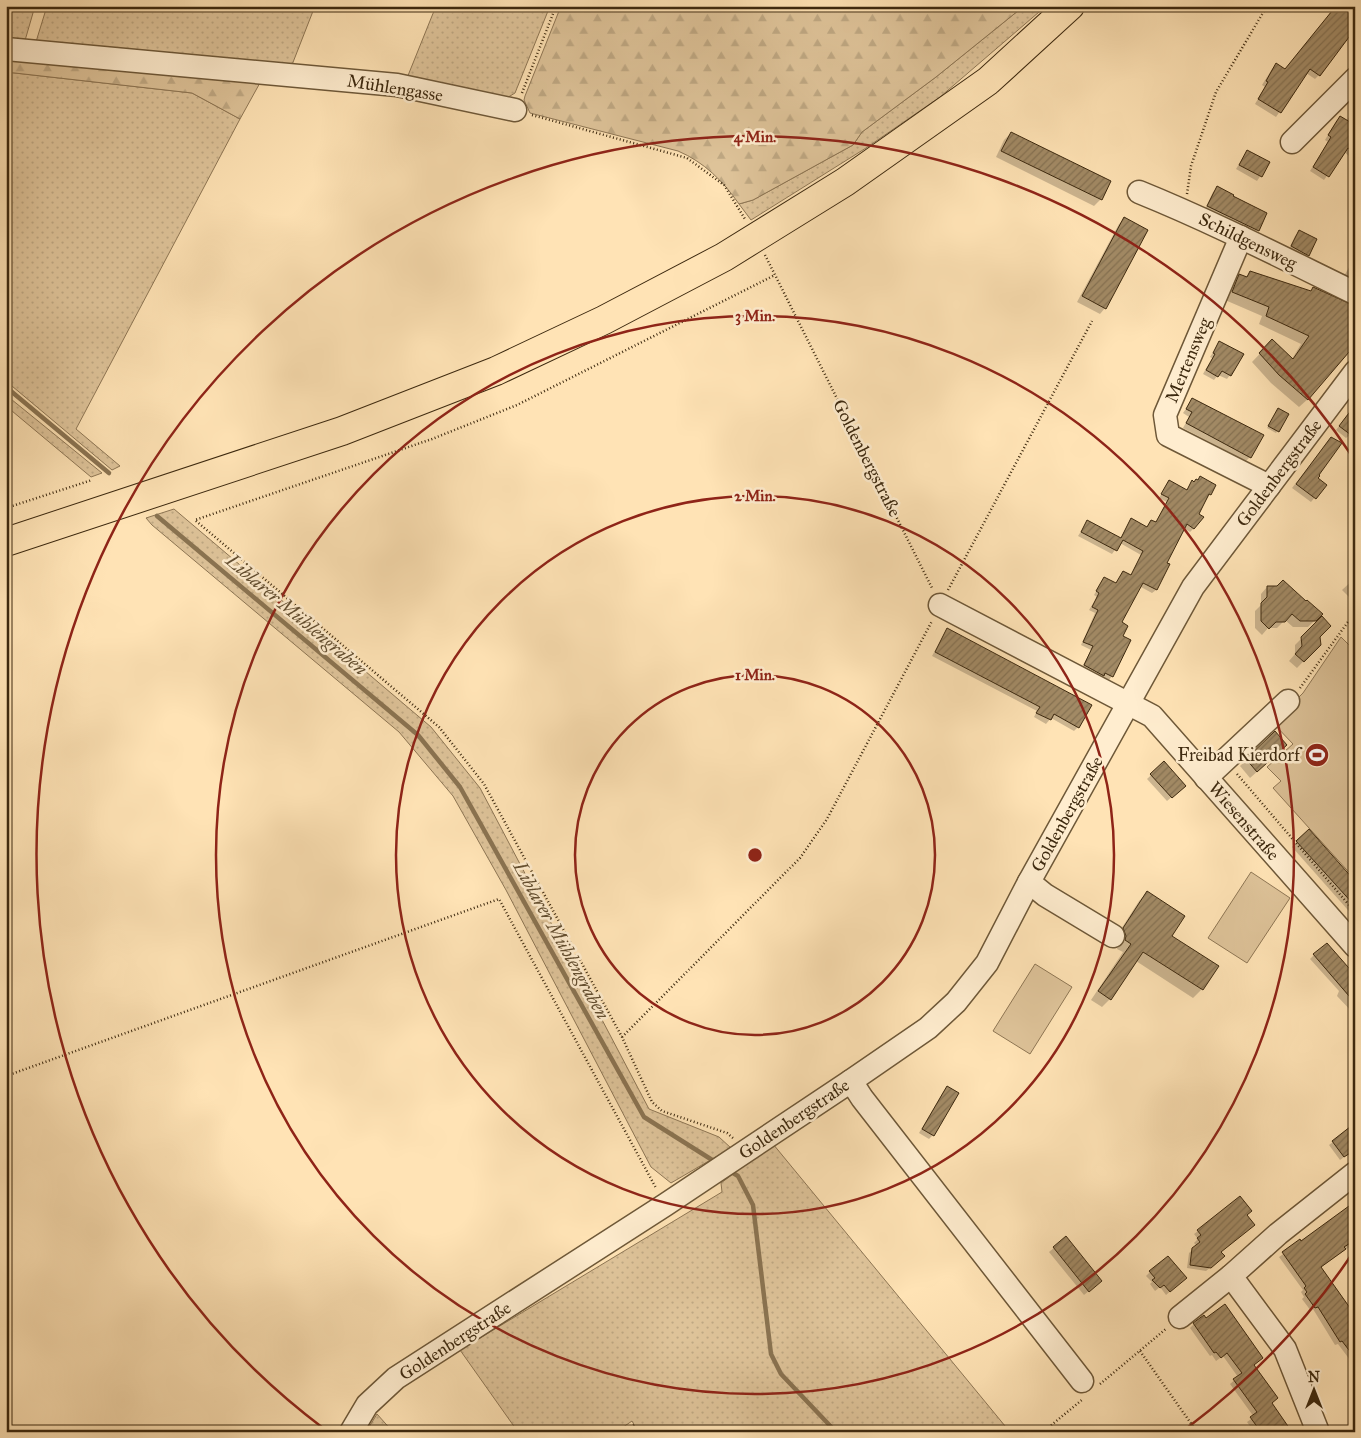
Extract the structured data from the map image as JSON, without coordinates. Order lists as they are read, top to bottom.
{
  "streets": {
    "street": [
      "Mühlengasse",
      "Schildgensweg",
      "Mertensweg",
      "Goldenbergstraße",
      "Wiesenstraße"
    ]
  },
  "crossings": [
    ["Schildgensweg", "Mertensweg"],
    ["Mertensweg", "Goldenbergstraße"],
    ["Goldenbergstraße", "Wiesenstraße"]
  ],
  "water": ["Liblarer Mühlengraben"],
  "places": {
    "sports": ["Freibad Kierdorf"]
  },
  "north": "top",
  "rings": [
    "4 Min.",
    "3 Min.",
    "2 Min.",
    "1 Min."
  ]
}
